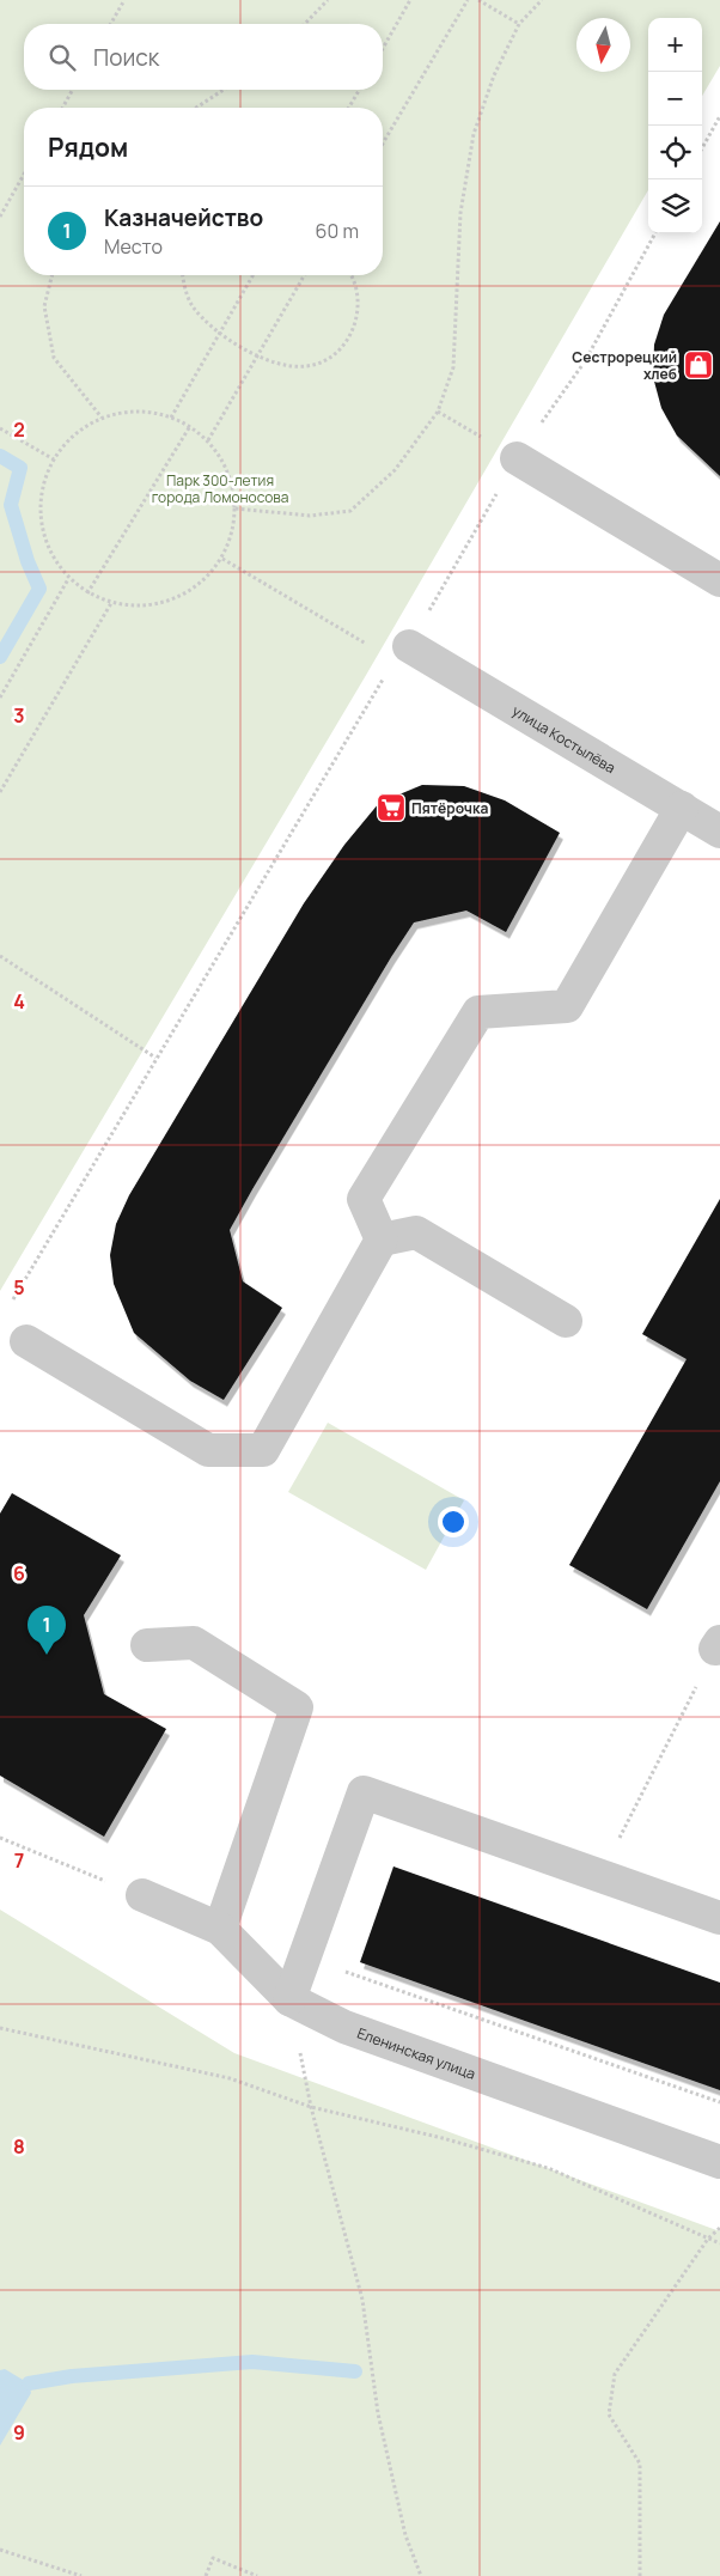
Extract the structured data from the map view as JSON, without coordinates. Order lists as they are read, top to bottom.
{
  "streets": {
    "street": ["улица Костылёва", "Еленинская улица"]
  },
  "parks": ["Парк 300-летия города Ломоносова"],
  "places": {
    "shop": ["Сестрорецкий хлеб"],
    "supermarket": ["Пятёрочка"]
  },
  "north": "bottom",
  "page": {
    "map_buttons": ["+", "−"],
    "search": "Поиск",
    "heading": "Рядом",
    "list": [
      {
        "mark": "1",
        "name": "Казначейство",
        "note": "Место",
        "value": "60 m"
      }
    ],
    "pins": "1"
  },
  "grid": {
    "rows": [
      "2",
      "3",
      "4",
      "5",
      "6",
      "7",
      "8",
      "9"
    ]
  }
}
